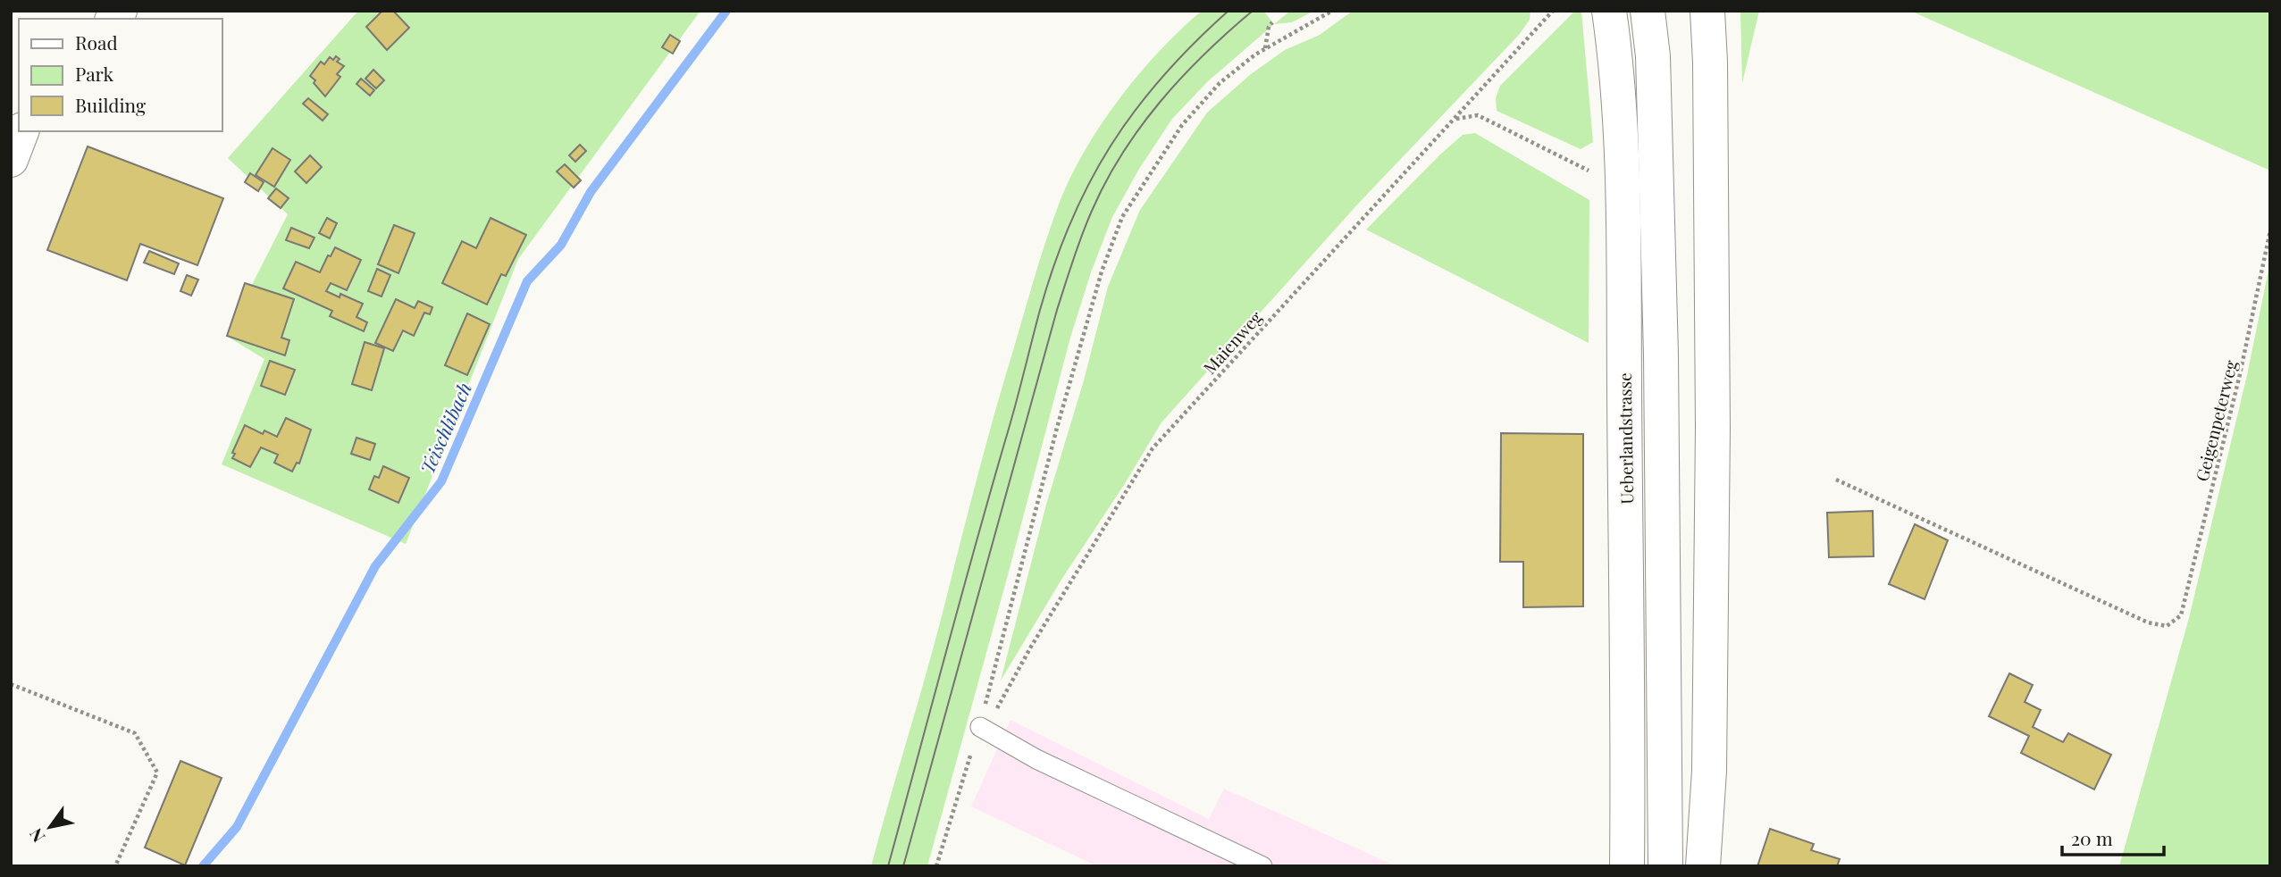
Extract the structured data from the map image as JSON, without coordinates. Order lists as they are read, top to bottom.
{
  "streets": {
    "main road": ["Ueberlandstrasse"],
    "path": ["Maienweg", "Geigenpeterweg"]
  },
  "water": ["Teischlibach"],
  "legend": ["Road", "Park", "Building"],
  "scale_bar": "20 m",
  "north": "bottom left"
}
